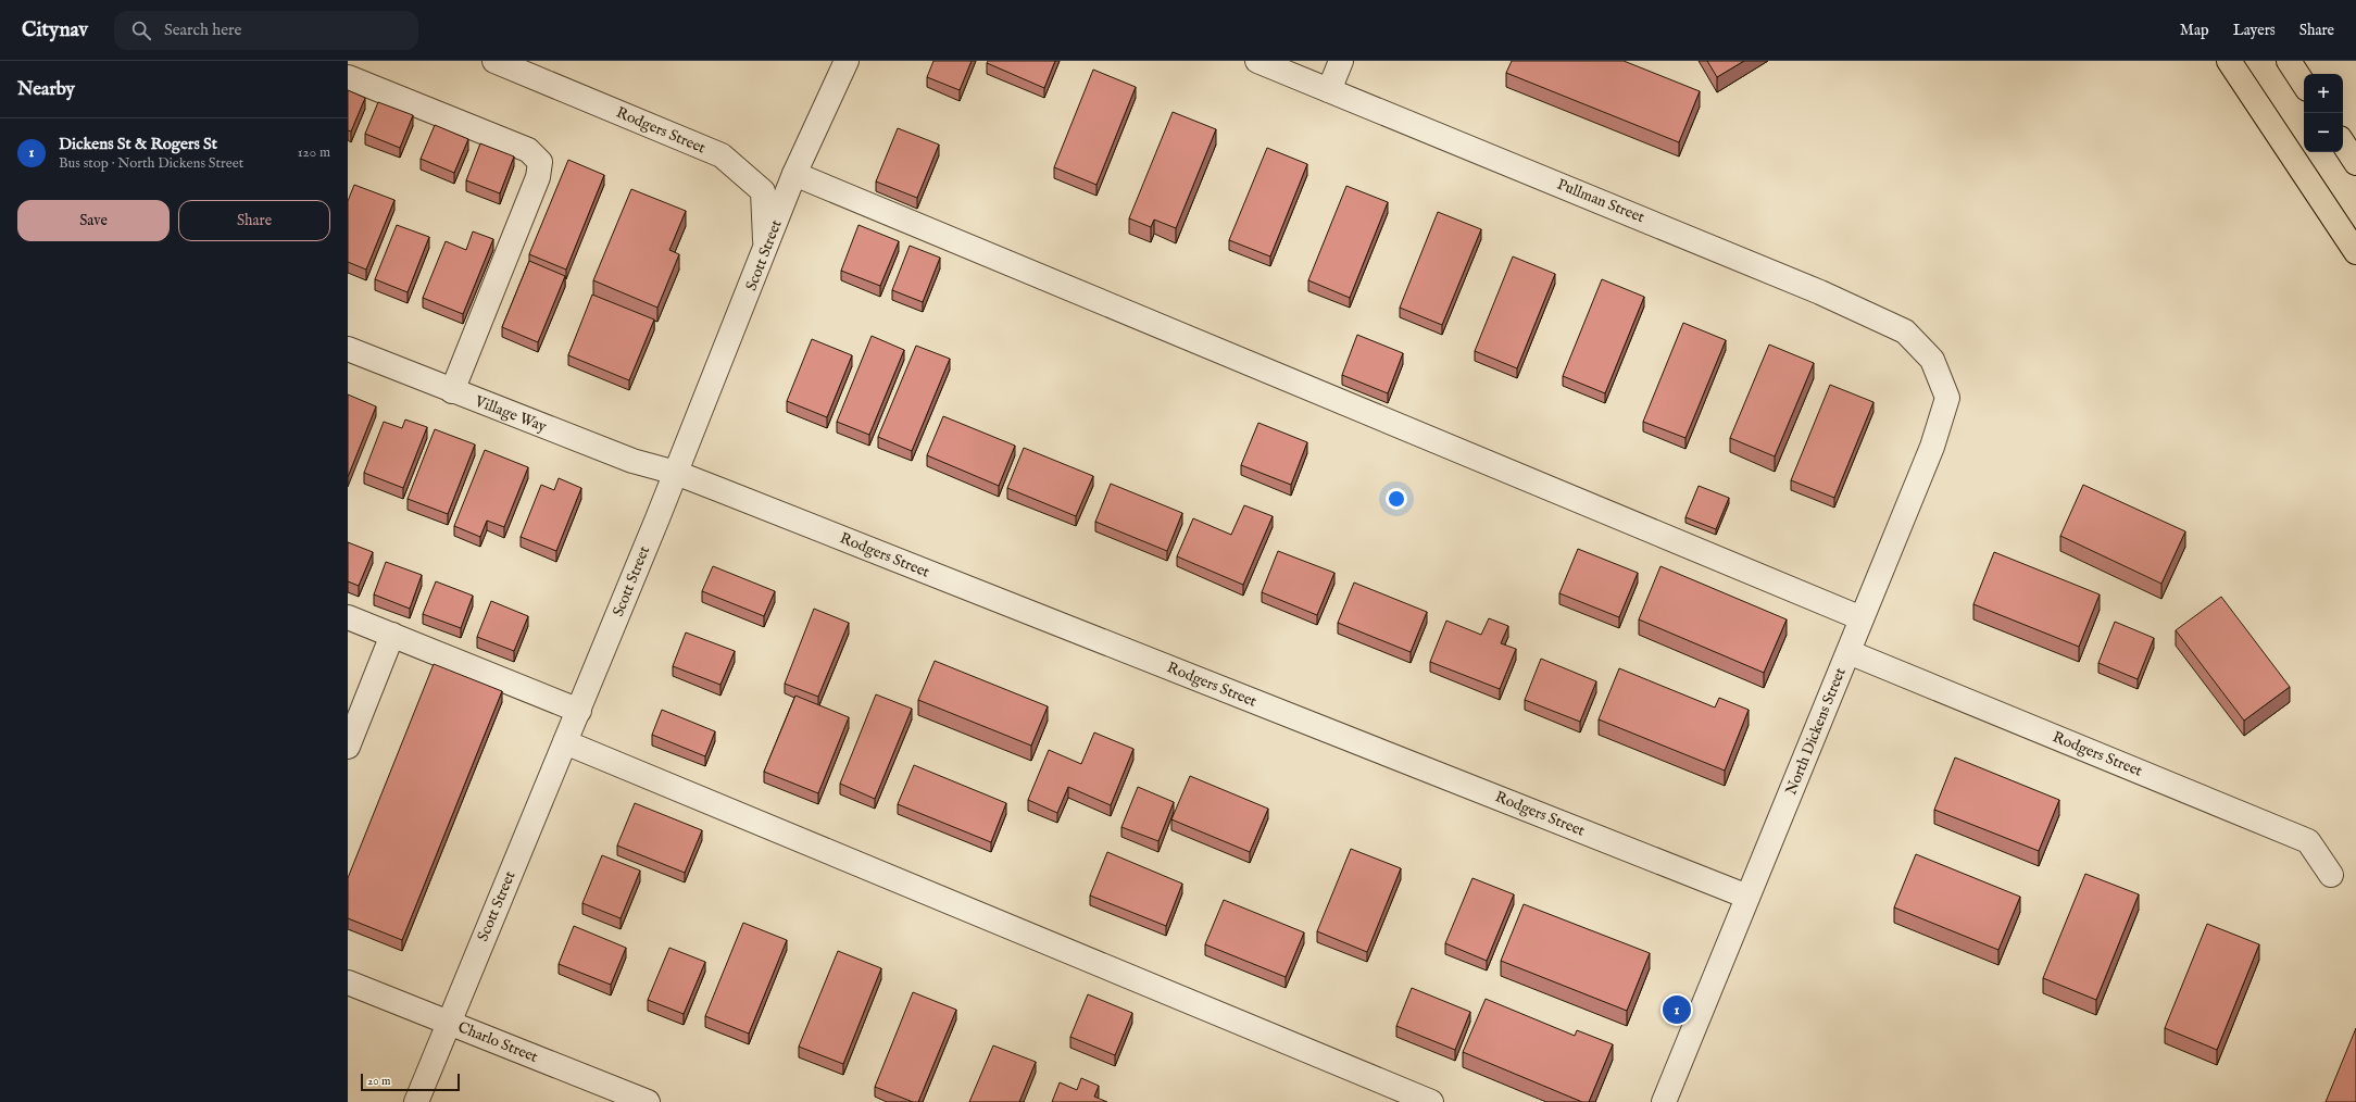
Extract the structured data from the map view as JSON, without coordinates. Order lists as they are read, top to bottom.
{
  "streets": {
    "street": [
      "Rodgers Street",
      "Pullman Street",
      "Scott Street",
      "Village Way",
      "North Dickens Street",
      "Charlo Street"
    ]
  },
  "crossings": [
    ["Rodgers Street", "Scott Street"],
    ["Rodgers Street", "Village Way"],
    ["Rodgers Street", "North Dickens Street"],
    ["Pullman Street", "North Dickens Street"],
    ["Scott Street", "Village Way"],
    ["Scott Street", "Charlo Street"]
  ],
  "scale_bar": "20 m",
  "page": {
    "header": "Citynav",
    "search": "Search here",
    "nav": ["Map", "Layers", "Share"],
    "heading": "Nearby",
    "map_buttons": ["+", "−"],
    "list": [
      {
        "mark": "1",
        "name": "Dickens St & Rogers St",
        "note": "Bus stop · North Dickens Street",
        "value": "120 m"
      }
    ],
    "buttons": ["Save", "Share"],
    "pins": "1",
    "scale": "20 m"
  }
}
